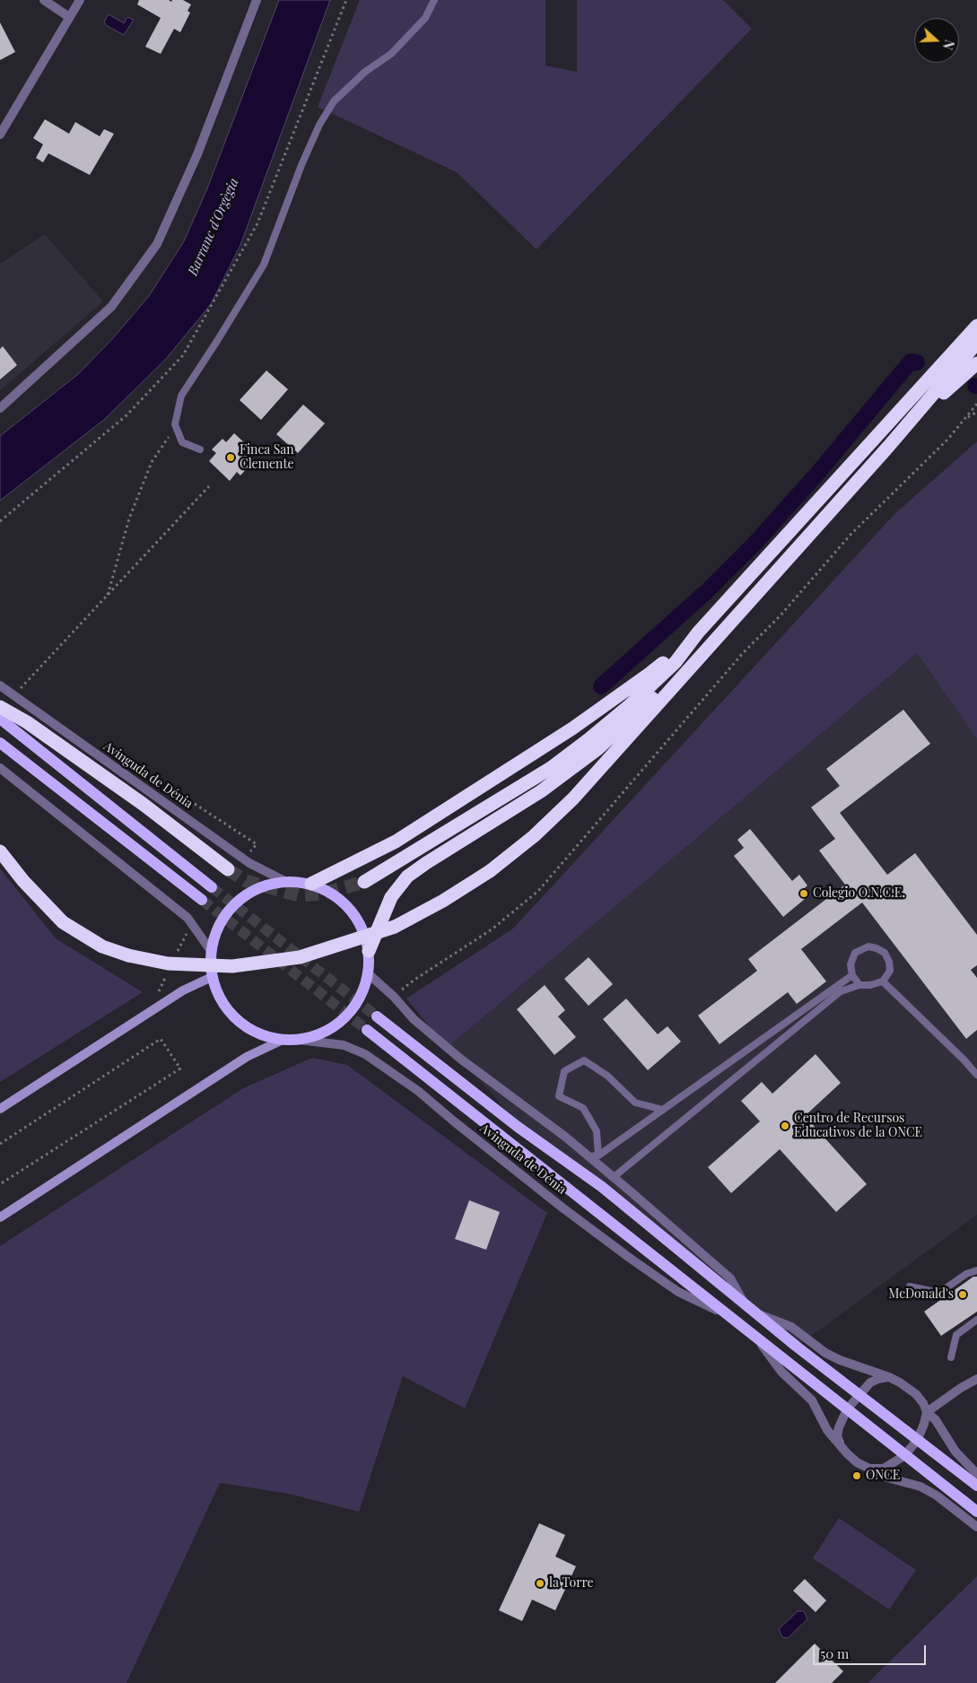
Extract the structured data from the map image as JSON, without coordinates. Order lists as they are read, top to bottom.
{
  "streets": {
    "main road": ["Avinguda de Dénia"]
  },
  "water": ["Barranc d'Orgègia"],
  "places": [
    "Finca San Clemente",
    "Colegio O.N.C.E.",
    "Centro de Recursos Educativos de la ONCE",
    "McDonald's",
    "ONCE",
    "la Torre"
  ],
  "scale_bar": "50 m",
  "north": "right"
}
